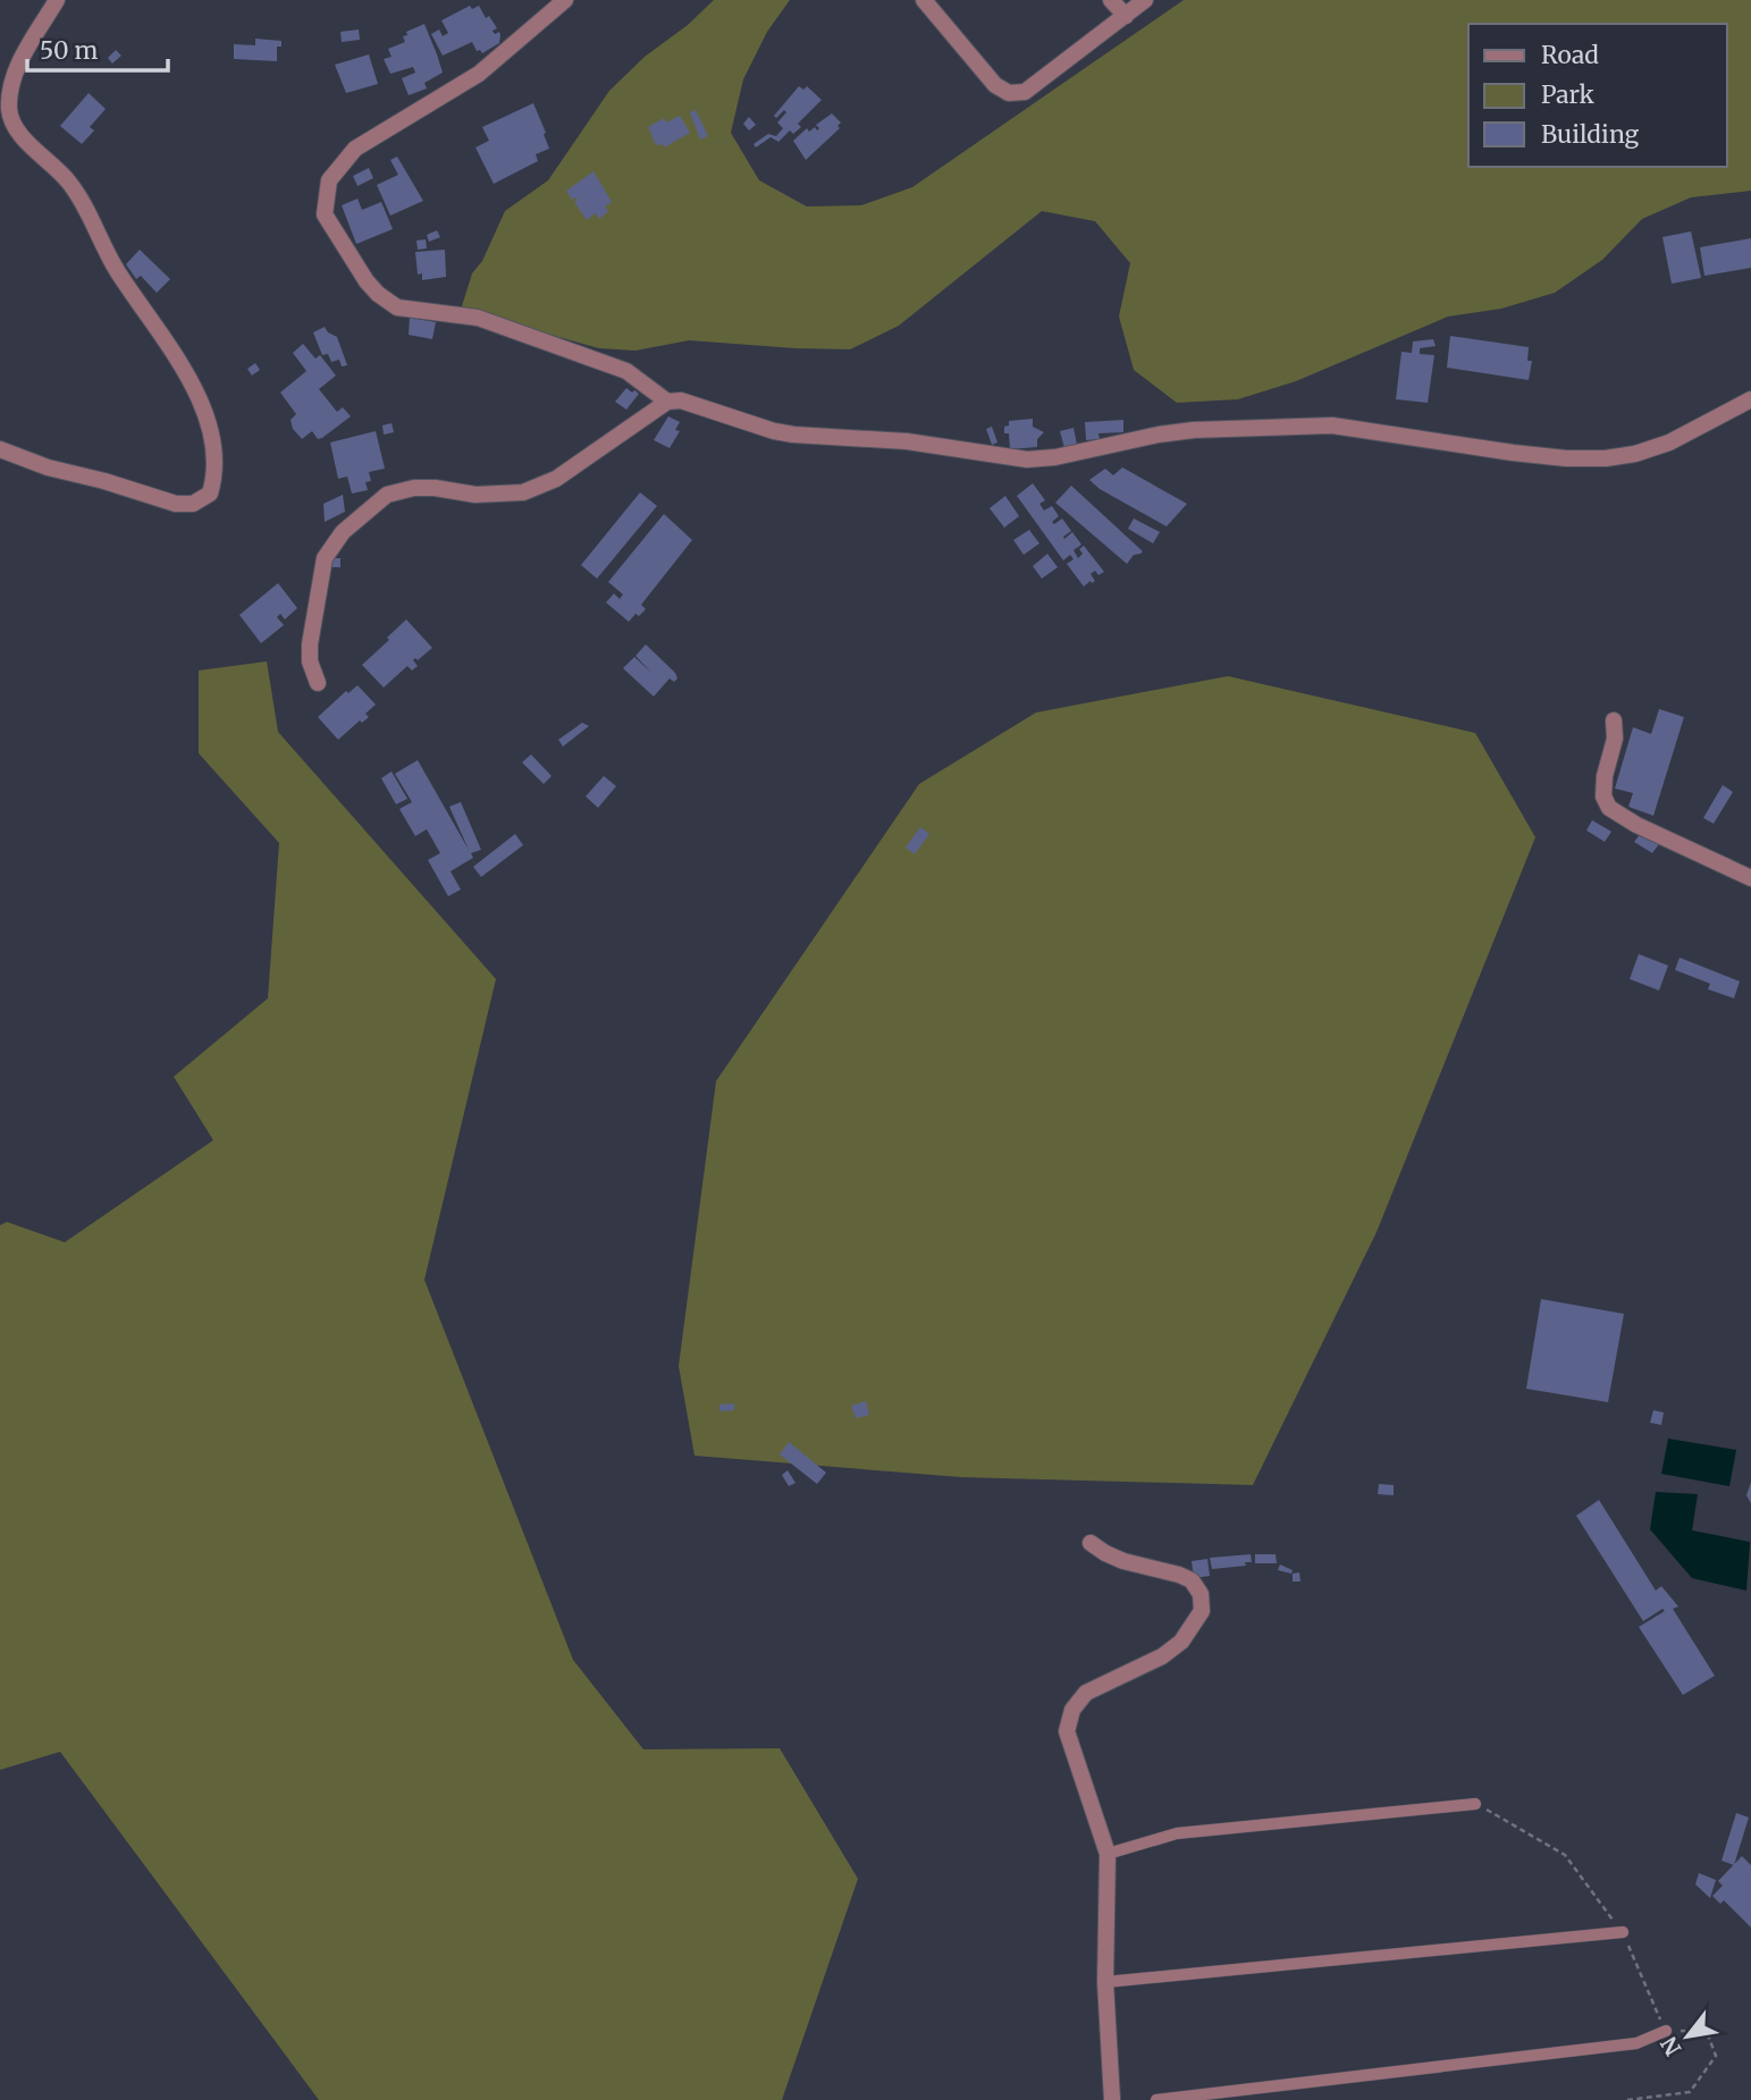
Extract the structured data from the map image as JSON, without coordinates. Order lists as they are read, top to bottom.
{
  "legend": ["Road", "Park", "Building"],
  "scale_bar": "50 m",
  "north": "bottom left"
}
